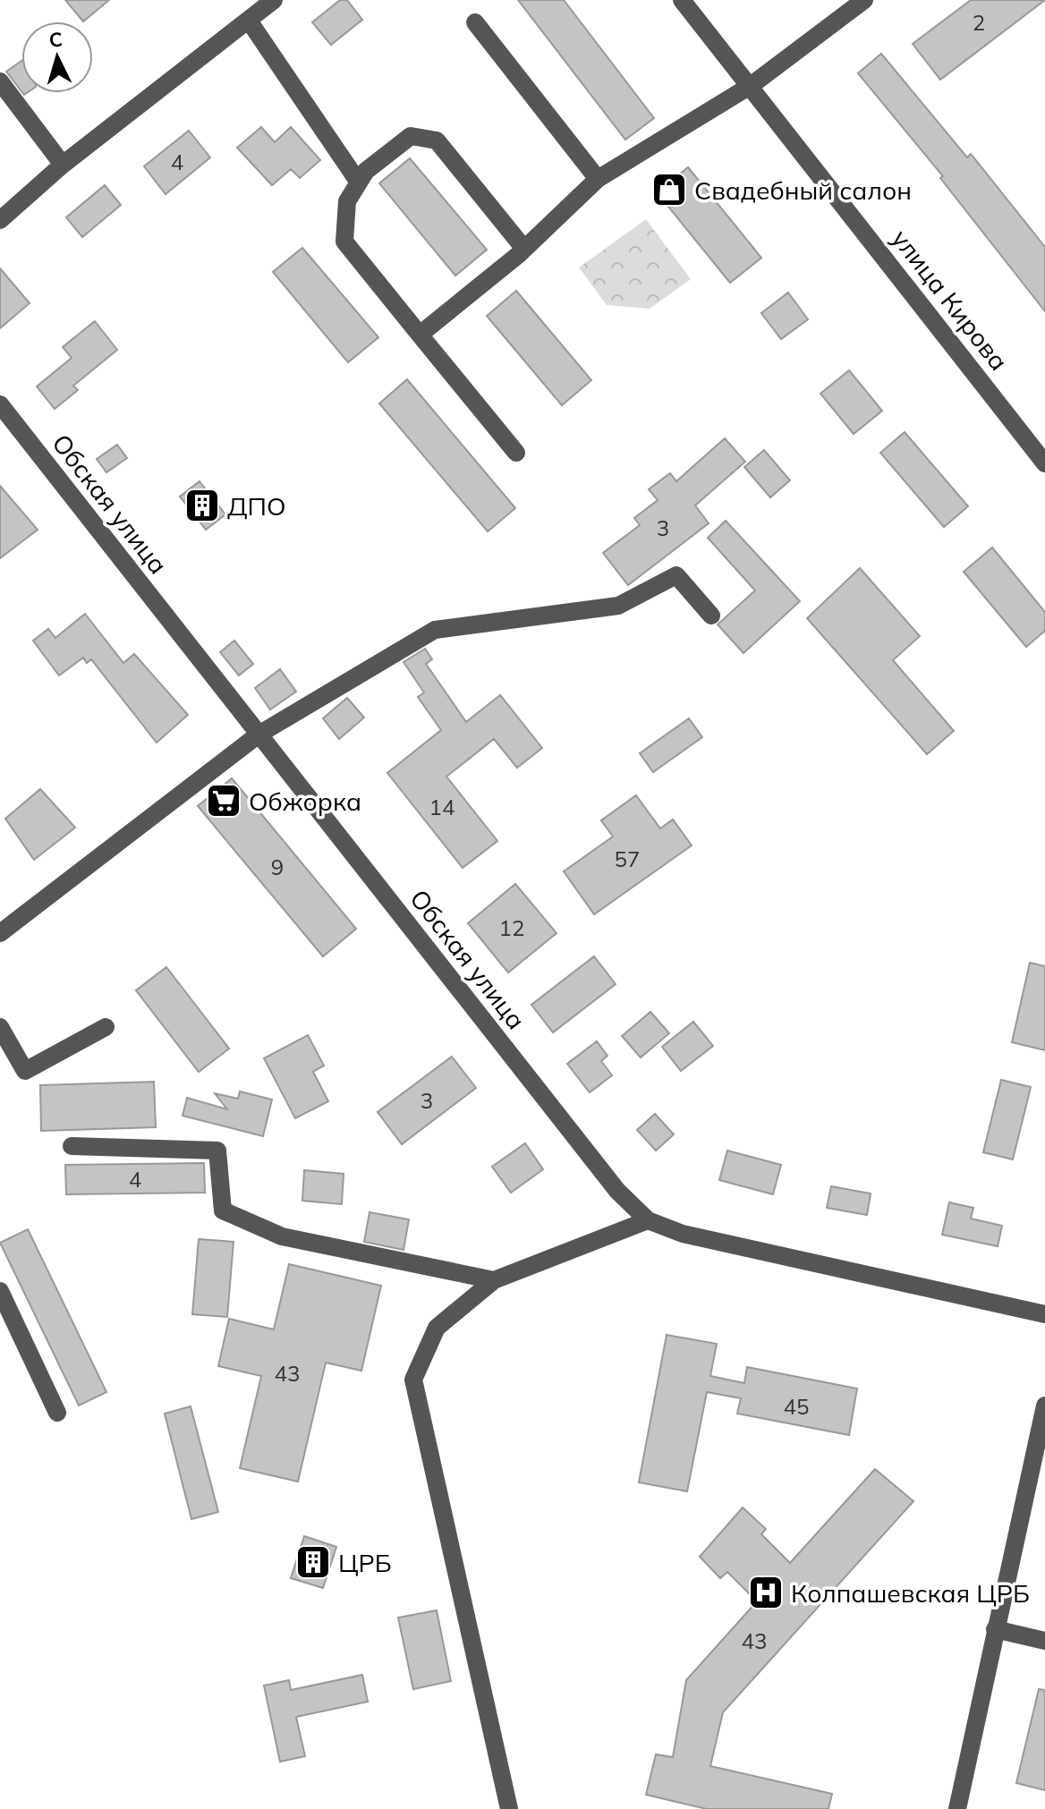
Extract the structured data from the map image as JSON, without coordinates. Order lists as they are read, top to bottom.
{
  "streets": {
    "street": ["улица Кирова", "Обская улица"]
  },
  "places": {
    "shop": ["Свадебный салон"],
    "building": ["ДПО", "ЦРБ"],
    "supermarket": ["Обжорка"],
    "hospital": ["Колпашевская ЦРБ"]
  },
  "house_numbers": [
    "2",
    "4",
    "3",
    "14",
    "57",
    "9",
    "12",
    "3",
    "4",
    "43",
    "45",
    "43"
  ],
  "north": "top"
}
